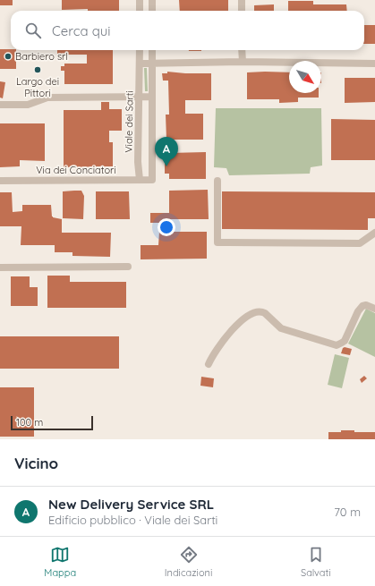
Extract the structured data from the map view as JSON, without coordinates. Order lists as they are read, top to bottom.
{
  "streets": {
    "street": ["Viale dei Sarti", "Via dei Conciatori"]
  },
  "crossings": [
    ["Viale dei Sarti", "Via dei Conciatori"]
  ],
  "places": ["Barbiero srl", "Largo dei Pittori"],
  "scale_bar": "100 m",
  "north": "bottom right",
  "page": {
    "search": "Cerca qui",
    "pins": "A",
    "scale": "100 m",
    "heading": "Vicino",
    "list": [
      {
        "mark": "A",
        "name": "New Delivery Service SRL",
        "note": "Edificio pubblico · Viale dei Sarti",
        "value": "70 m"
      }
    ],
    "nav": ["Mappa", "Indicazioni", "Salvati"]
  }
}
